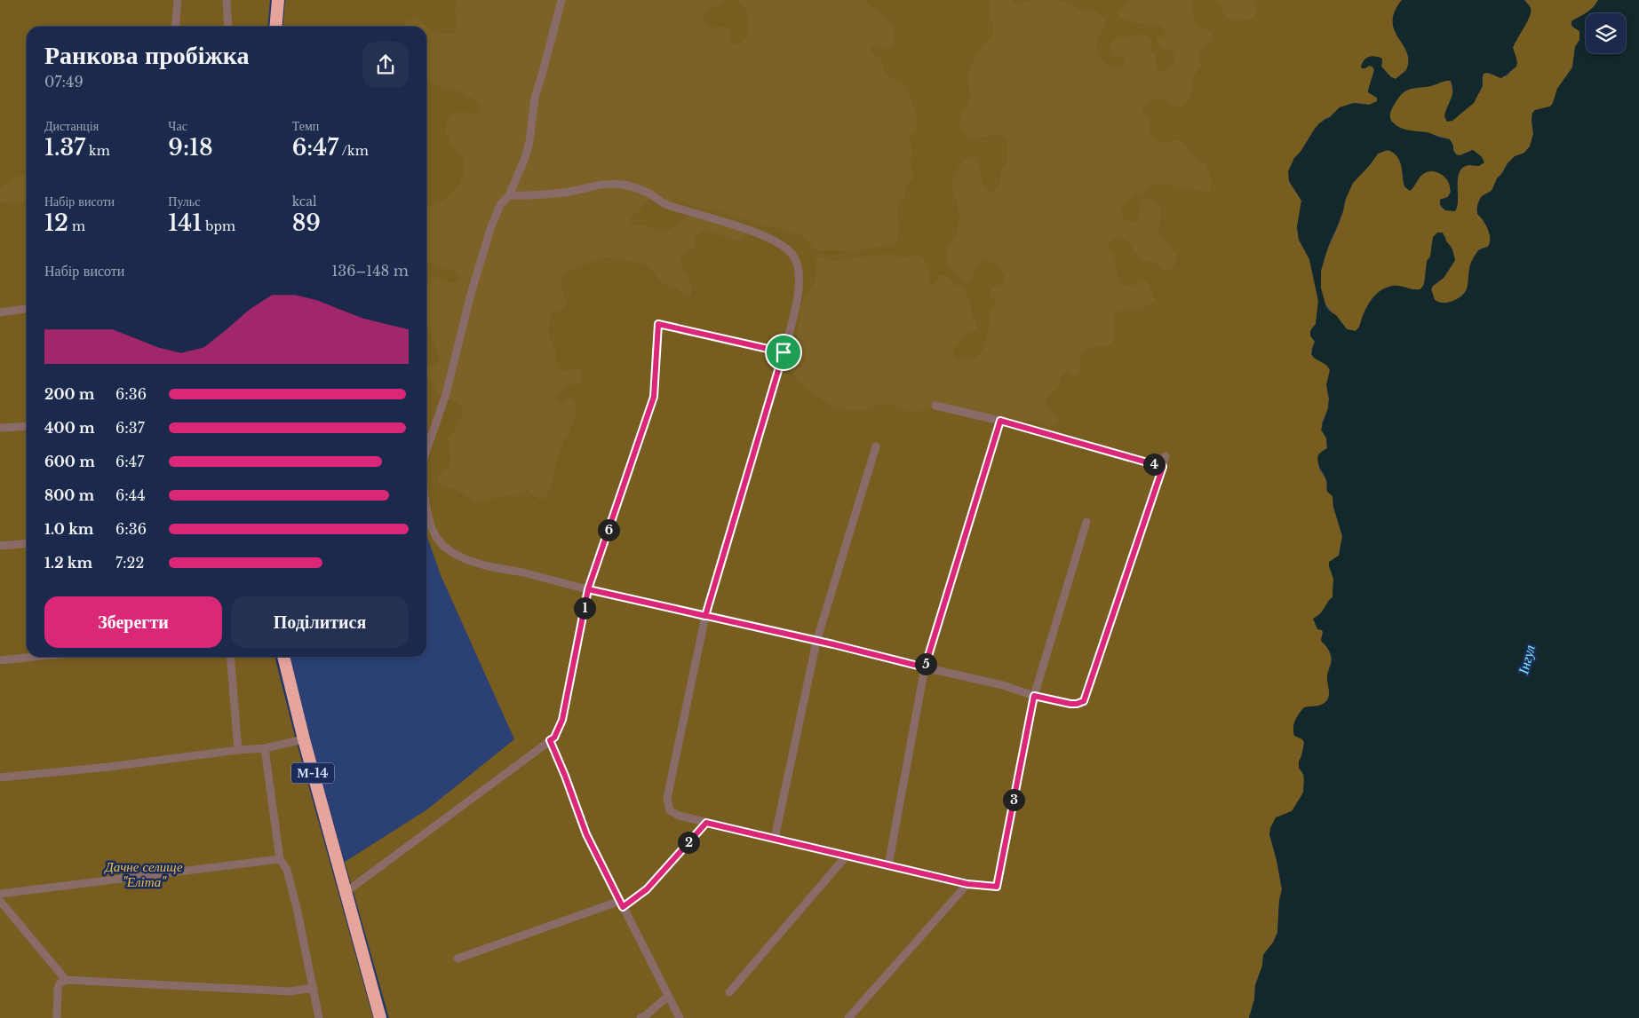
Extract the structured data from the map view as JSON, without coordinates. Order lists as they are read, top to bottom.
{
  "streets": {
    "highway": ["М-14"]
  },
  "water": ["Інгул"],
  "parks": ["Дачне селище \"Еліта\""],
  "page": {
    "heading": ["Ранкова пробіжка", "07:49"],
    "stats": [
      ["Дистанція", "1.37 km"],
      ["Час", "9:18"],
      ["Темп", "6:47 /km"],
      ["Набір висоти", "12 m"],
      ["Пульс", "141 bpm"],
      ["kcal", "89"]
    ],
    "chart": ["Набір висоти", "136–148 m"],
    "list": [
      {
        "name": "200 m",
        "note": "6:36"
      },
      {
        "name": "400 m",
        "note": "6:37"
      },
      {
        "name": "600 m",
        "note": "6:47"
      },
      {
        "name": "800 m",
        "note": "6:44"
      },
      {
        "name": "1.0 km",
        "note": "6:36"
      },
      {
        "name": "1.2 km",
        "note": "7:22"
      }
    ],
    "pins": [
      "4",
      "6",
      "1",
      "5",
      "3",
      "2"
    ],
    "buttons": ["Зберегти", "Поділитися"]
  }
}
